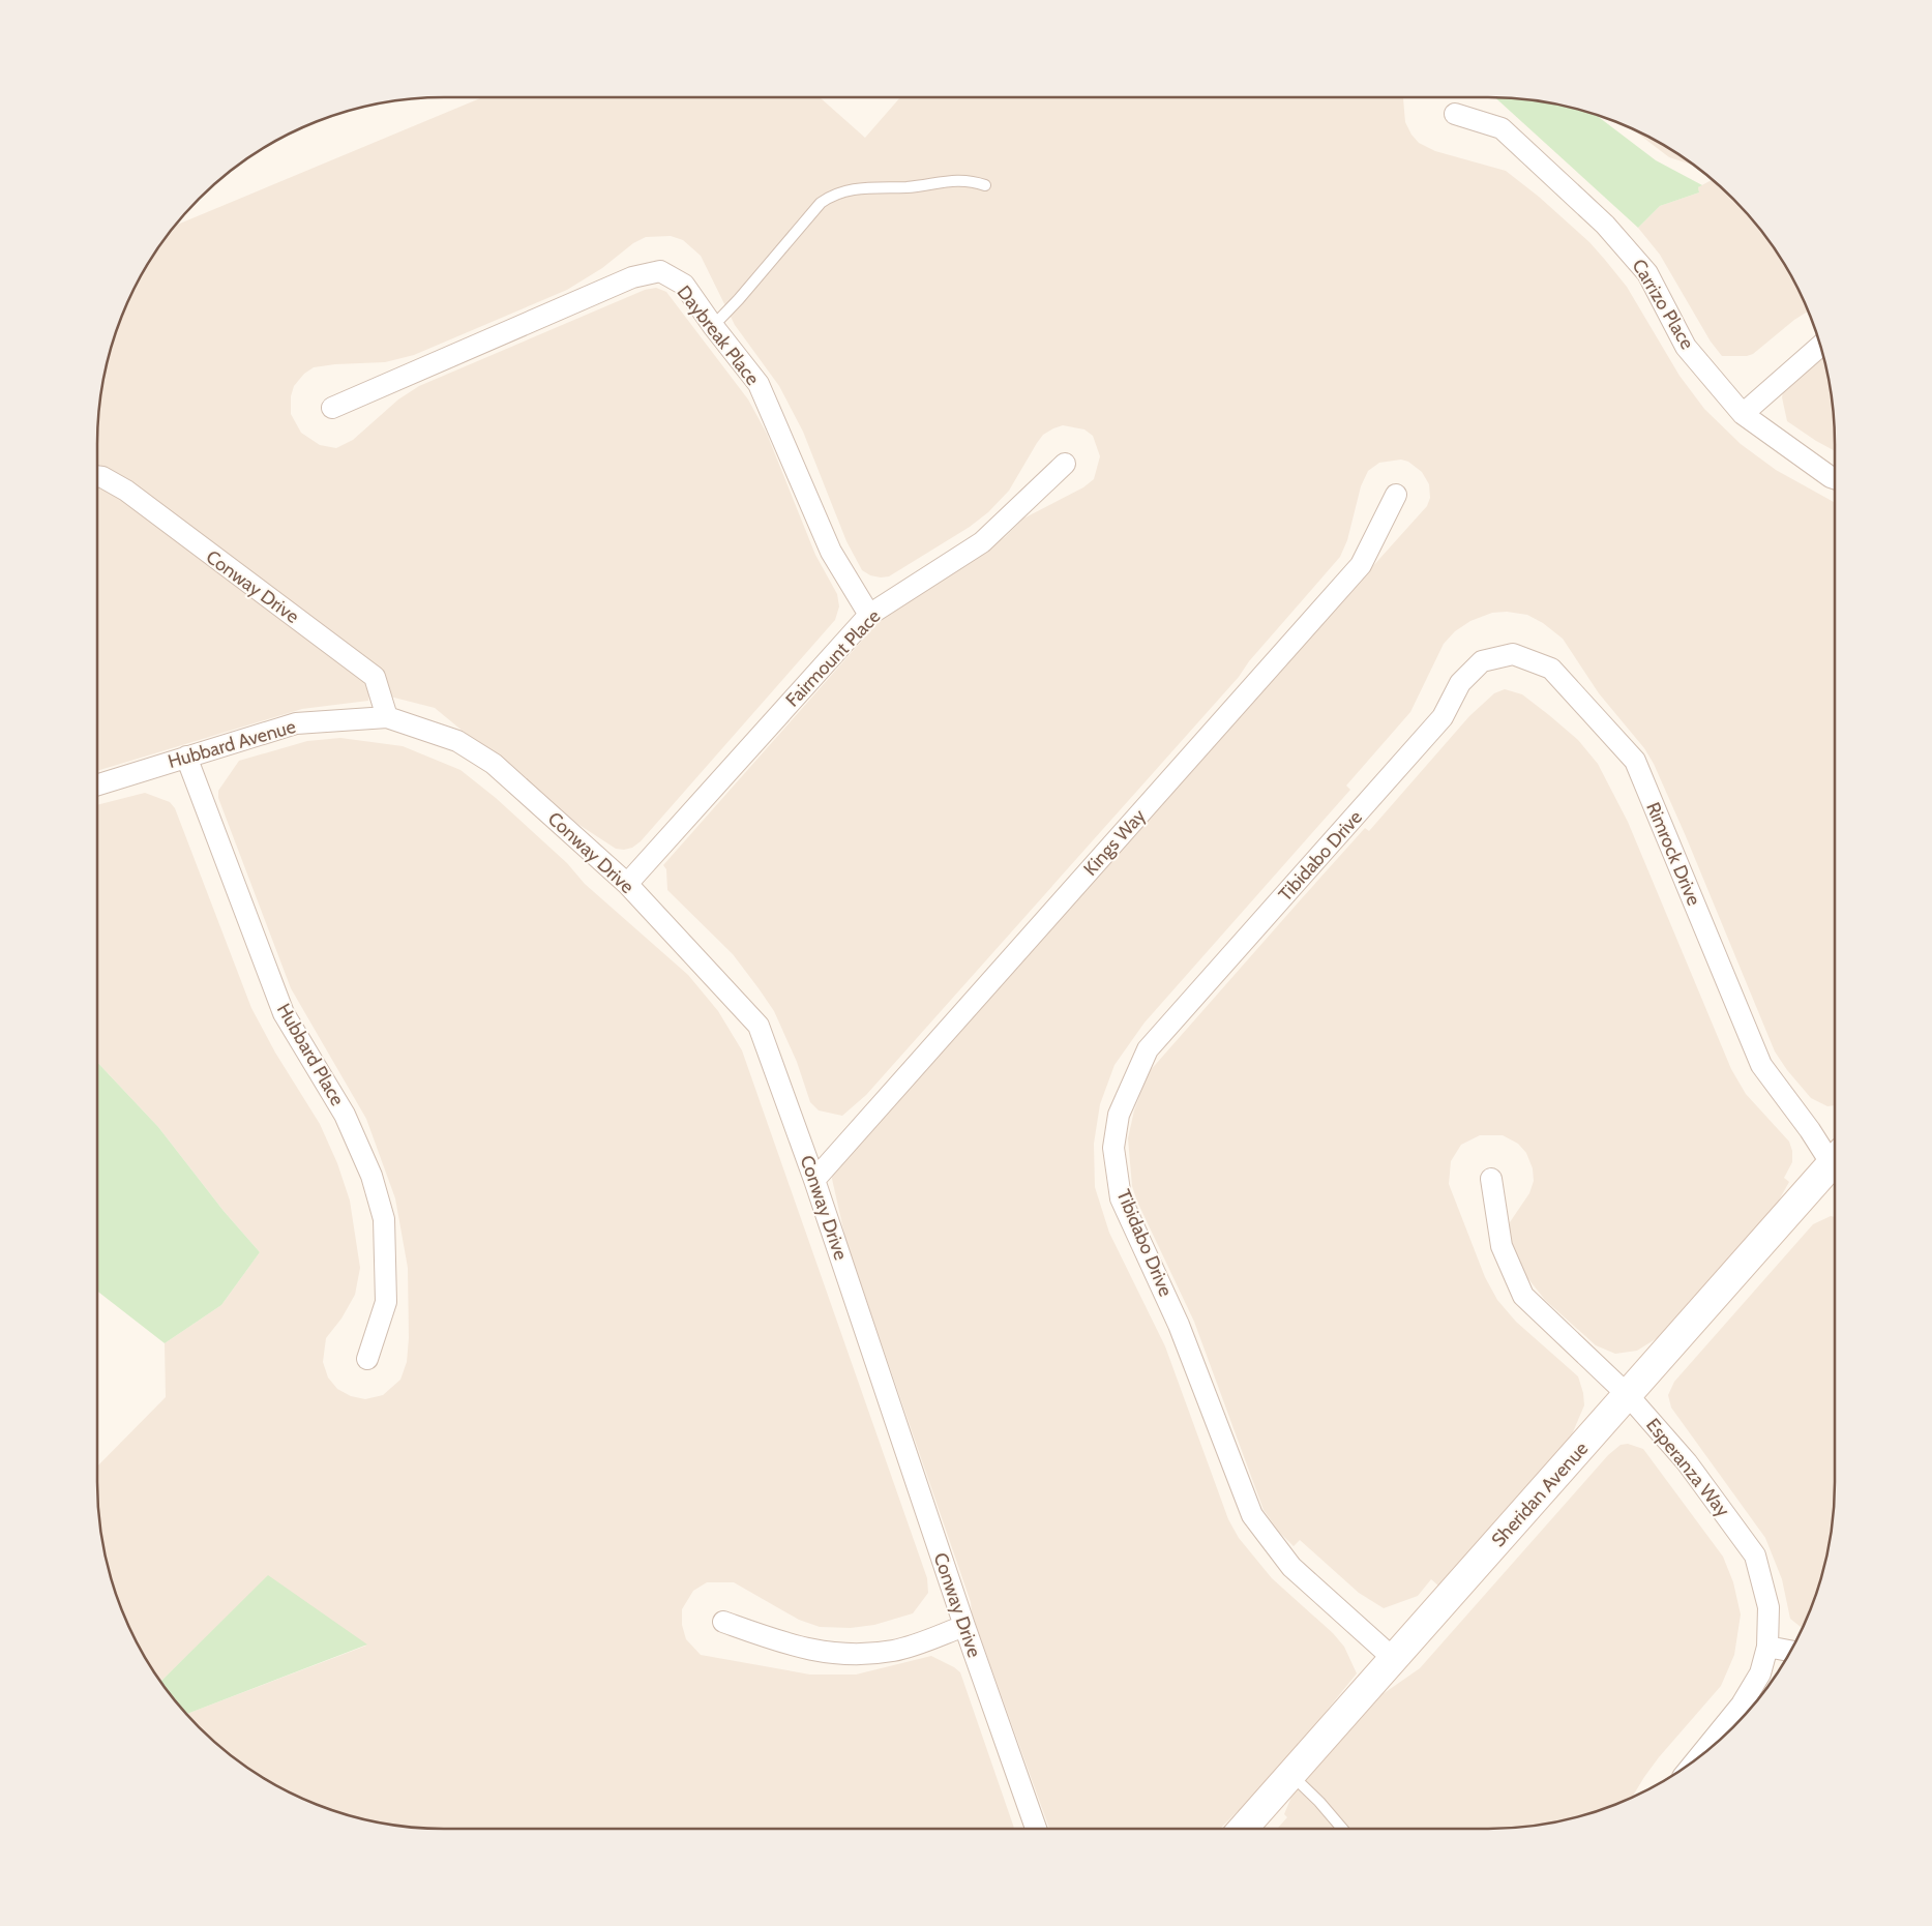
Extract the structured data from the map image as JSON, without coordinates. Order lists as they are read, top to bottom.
{
  "streets": {
    "street": [
      "Carrizo Place",
      "Daybreak Place",
      "Conway Drive",
      "Fairmount Place",
      "Hubbard Avenue",
      "Kings Way",
      "Rimrock Drive",
      "Tibidabo Drive",
      "Hubbard Place",
      "Esperanza Way",
      "Sheridan Avenue"
    ]
  },
  "crossings": [
    ["Daybreak Place", "Fairmount Place"],
    ["Conway Drive", "Fairmount Place"],
    ["Conway Drive", "Hubbard Avenue"],
    ["Conway Drive", "Kings Way"],
    ["Hubbard Avenue", "Hubbard Place"],
    ["Rimrock Drive", "Tibidabo Drive"],
    ["Tibidabo Drive", "Sheridan Avenue"],
    ["Esperanza Way", "Sheridan Avenue"]
  ]
}
